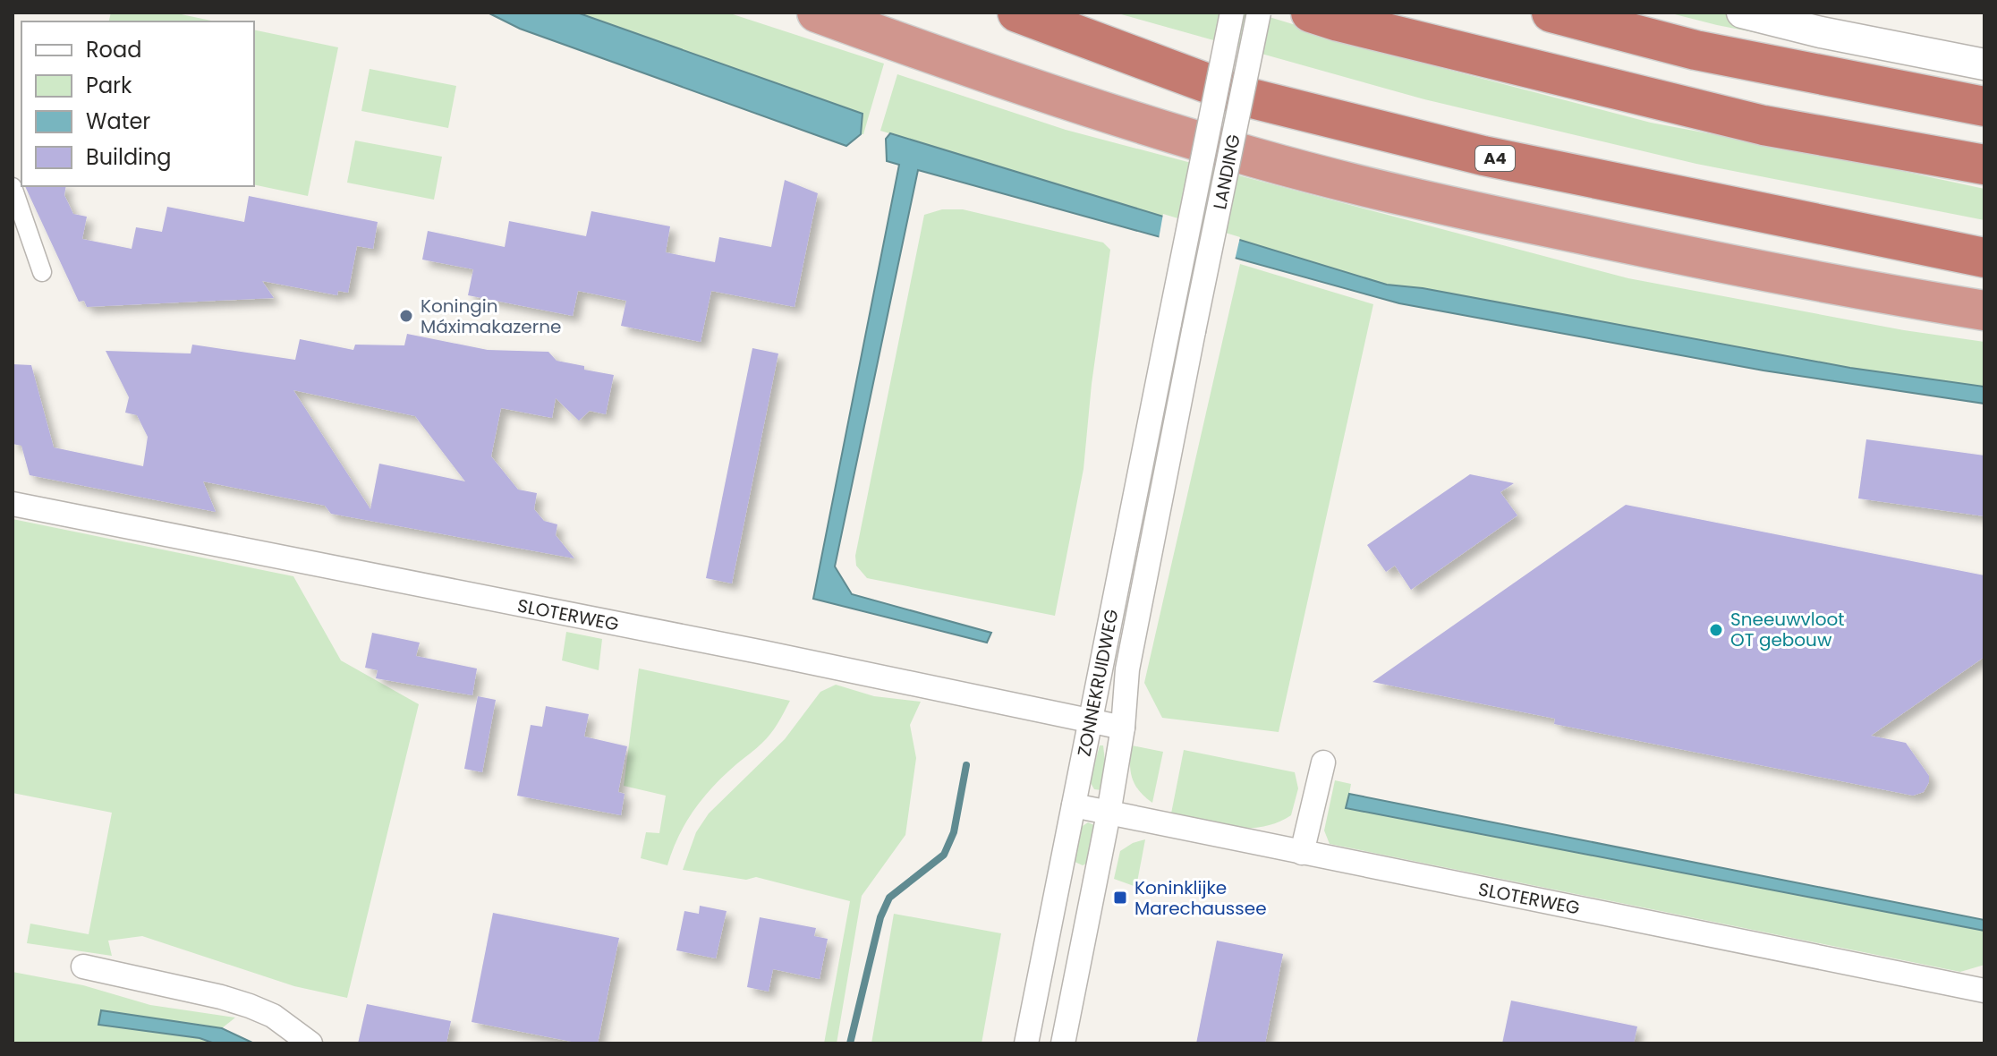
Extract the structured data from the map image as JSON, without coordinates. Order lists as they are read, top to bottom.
{
  "streets": {
    "highway": ["A4"],
    "street": ["LANDING", "SLOTERWEG", "ZONNEKRUIDWEG"]
  },
  "crossings": [
    ["LANDING", "ZONNEKRUIDWEG"],
    ["SLOTERWEG", "ZONNEKRUIDWEG"]
  ],
  "places": {
    "other": ["Koningin Máximakazerne", "Sneeuwvloot OT gebouw"],
    "transit": ["Koninklijke Marechaussee"]
  },
  "legend": [
    "Road",
    "Park",
    "Water",
    "Building"
  ]
}
